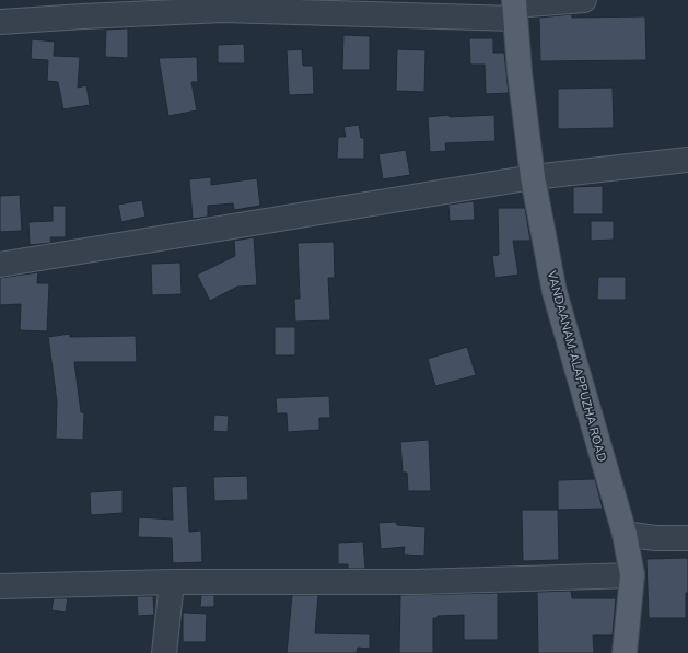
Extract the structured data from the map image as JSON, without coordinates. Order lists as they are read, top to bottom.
{
  "streets": {
    "main road": ["VANDAANAM-ALAPPUZHA ROAD"]
  }
}
